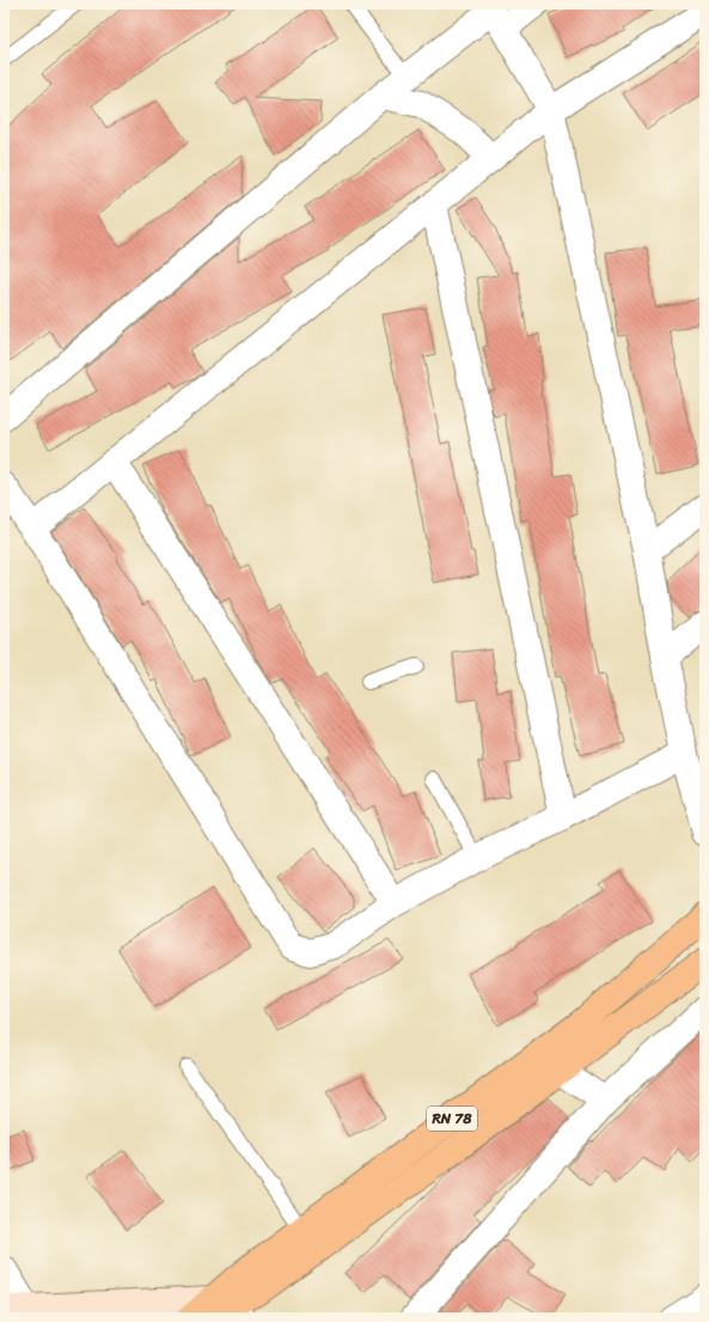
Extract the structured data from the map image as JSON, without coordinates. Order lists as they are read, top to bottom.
{
  "streets": {
    "main road": ["RN 78"]
  }
}
